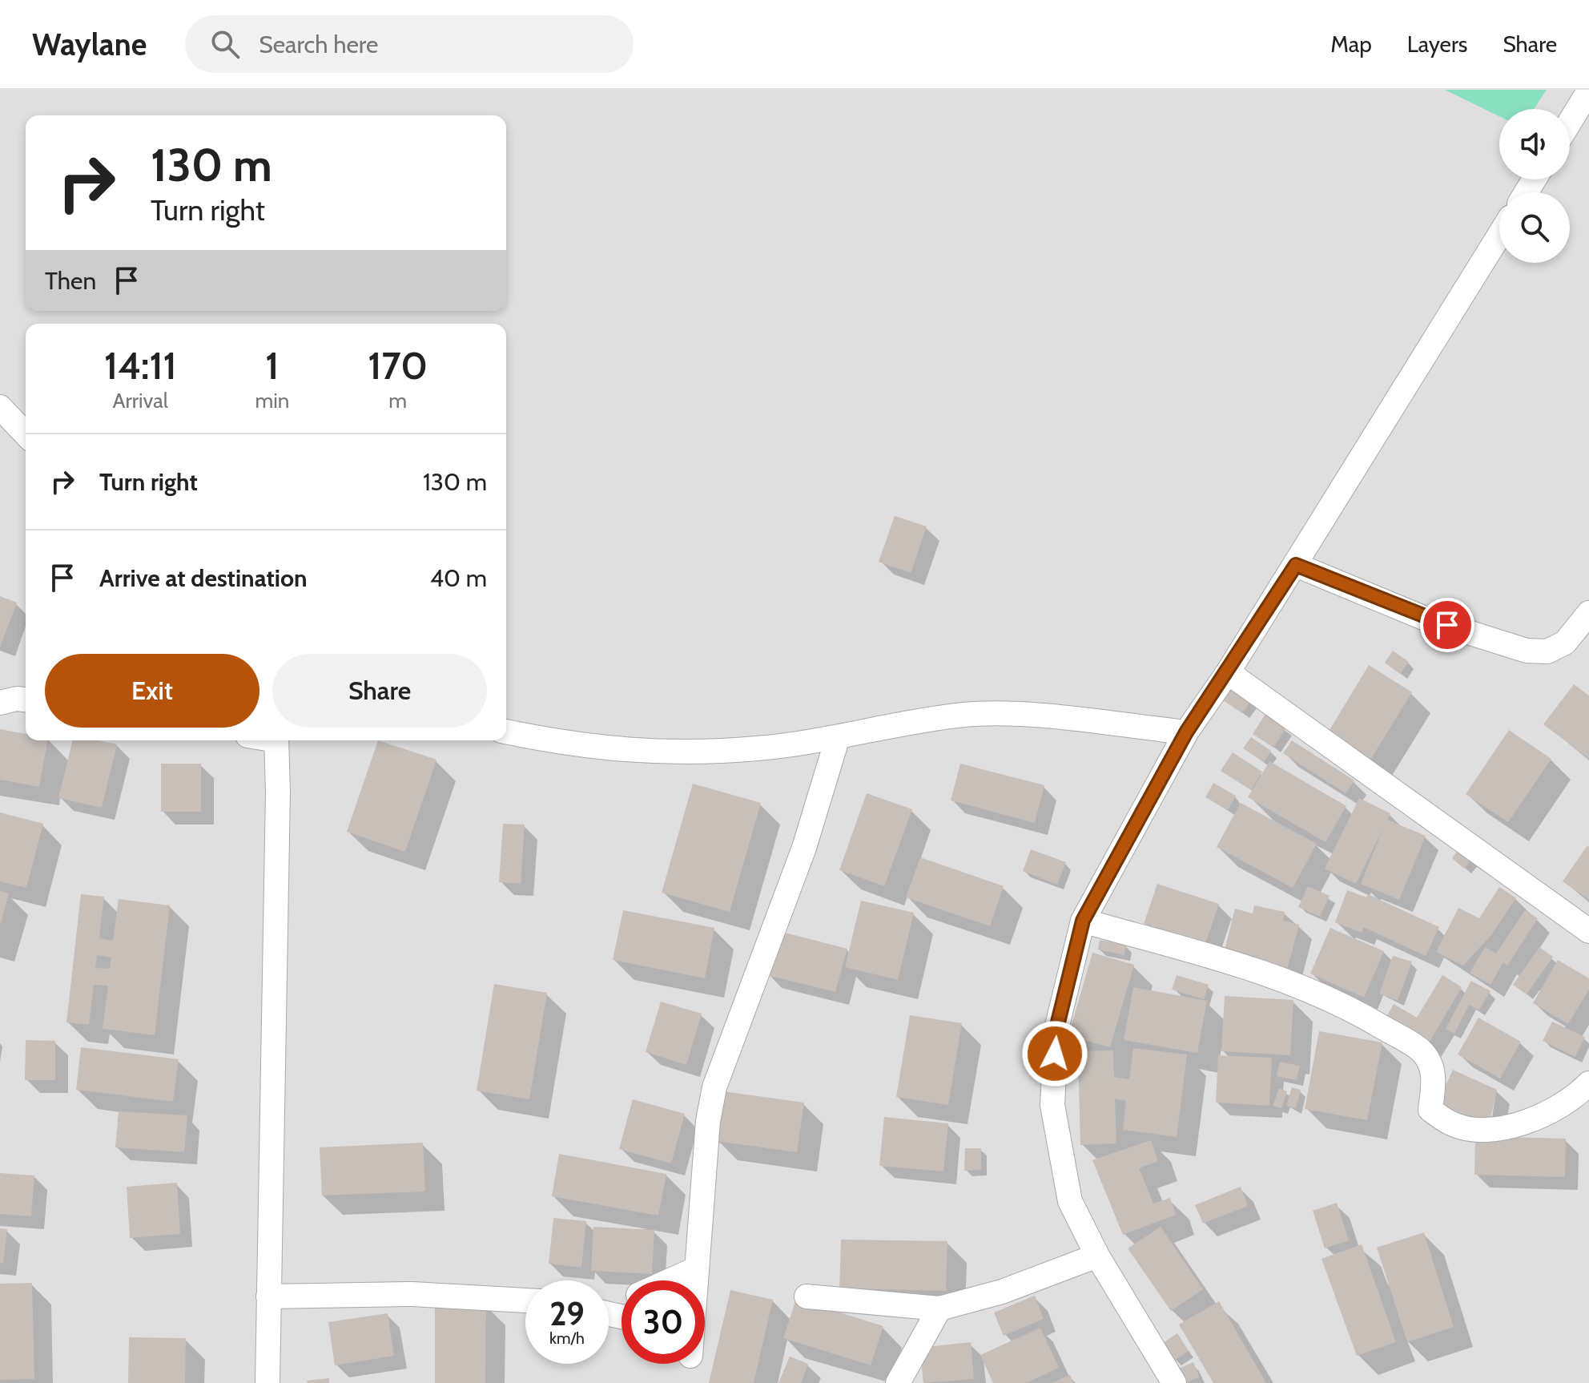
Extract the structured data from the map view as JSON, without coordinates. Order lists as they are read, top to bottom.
{
  "page": {
    "header": "Waylane",
    "search": "Search here",
    "nav": ["Map", "Layers", "Share"],
    "turn": ["130 m", "Turn right"],
    "then": "Then",
    "eta": [
      "14:11",
      "Arrival",
      "1",
      "min",
      "170",
      "m"
    ],
    "list": [
      {
        "name": "Turn right",
        "value": "130 m"
      },
      {
        "name": "Arrive at destination",
        "value": "40 m"
      }
    ],
    "buttons": ["Exit", "Share"],
    "speed": "29 km/h",
    "limit": "30"
  }
}
